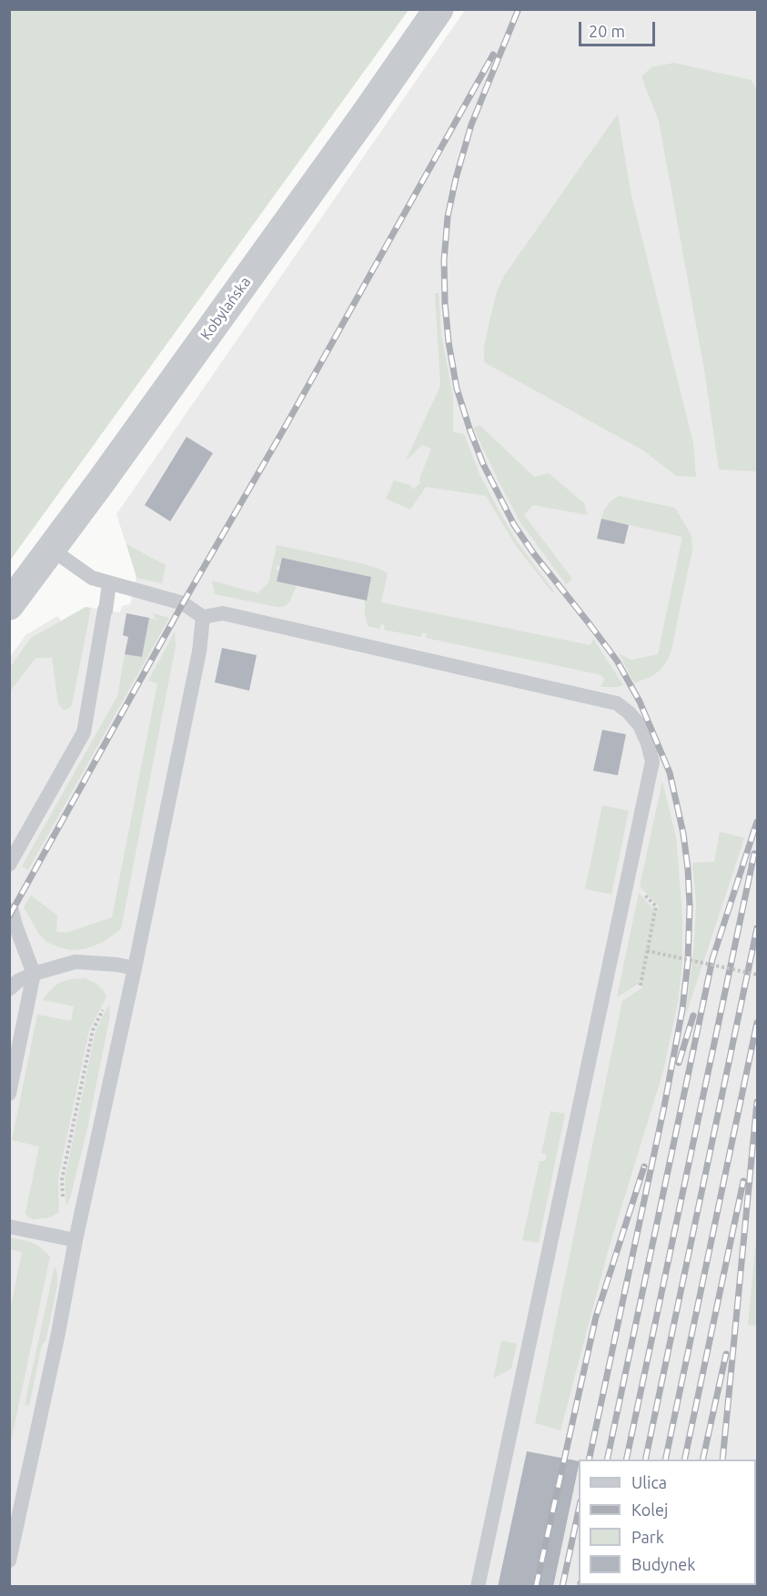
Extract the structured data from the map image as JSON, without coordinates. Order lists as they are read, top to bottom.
{
  "streets": {
    "street": ["Kobylańska"]
  },
  "legend": [
    "Ulica",
    "Kolej",
    "Park",
    "Budynek"
  ],
  "scale_bar": "20 m"
}
